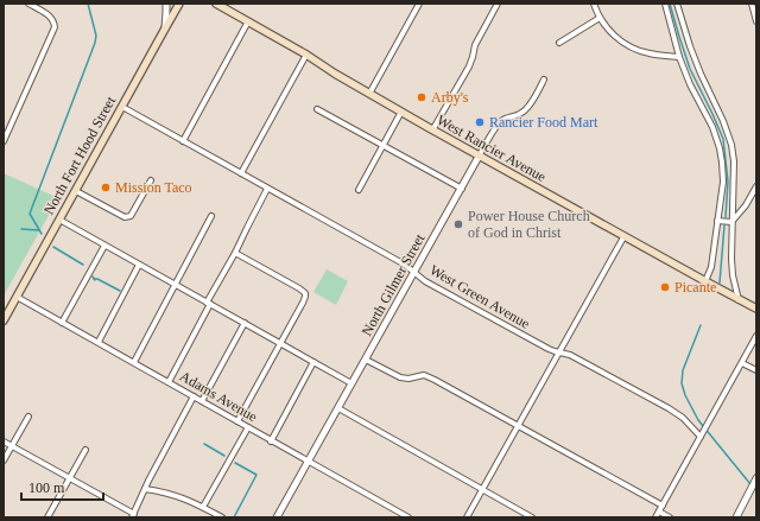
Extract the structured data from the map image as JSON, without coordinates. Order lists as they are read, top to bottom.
{
  "streets": {
    "main road": ["West Rancier Avenue", "North Fort Hood Street"],
    "street": ["North Gilmer Street", "West Green Avenue", "Adams Avenue"]
  },
  "crossings": [
    ["West Rancier Avenue", "North Gilmer Street"],
    ["North Fort Hood Street", "West Green Avenue"],
    ["North Fort Hood Street", "Adams Avenue"],
    ["North Gilmer Street", "West Green Avenue"],
    ["North Gilmer Street", "Adams Avenue"]
  ],
  "places": [
    "Arby's",
    "Rancier Food Mart",
    "Mission Taco",
    "Power House Church of God in Christ",
    "Picante"
  ],
  "scale_bar": "100 m"
}
